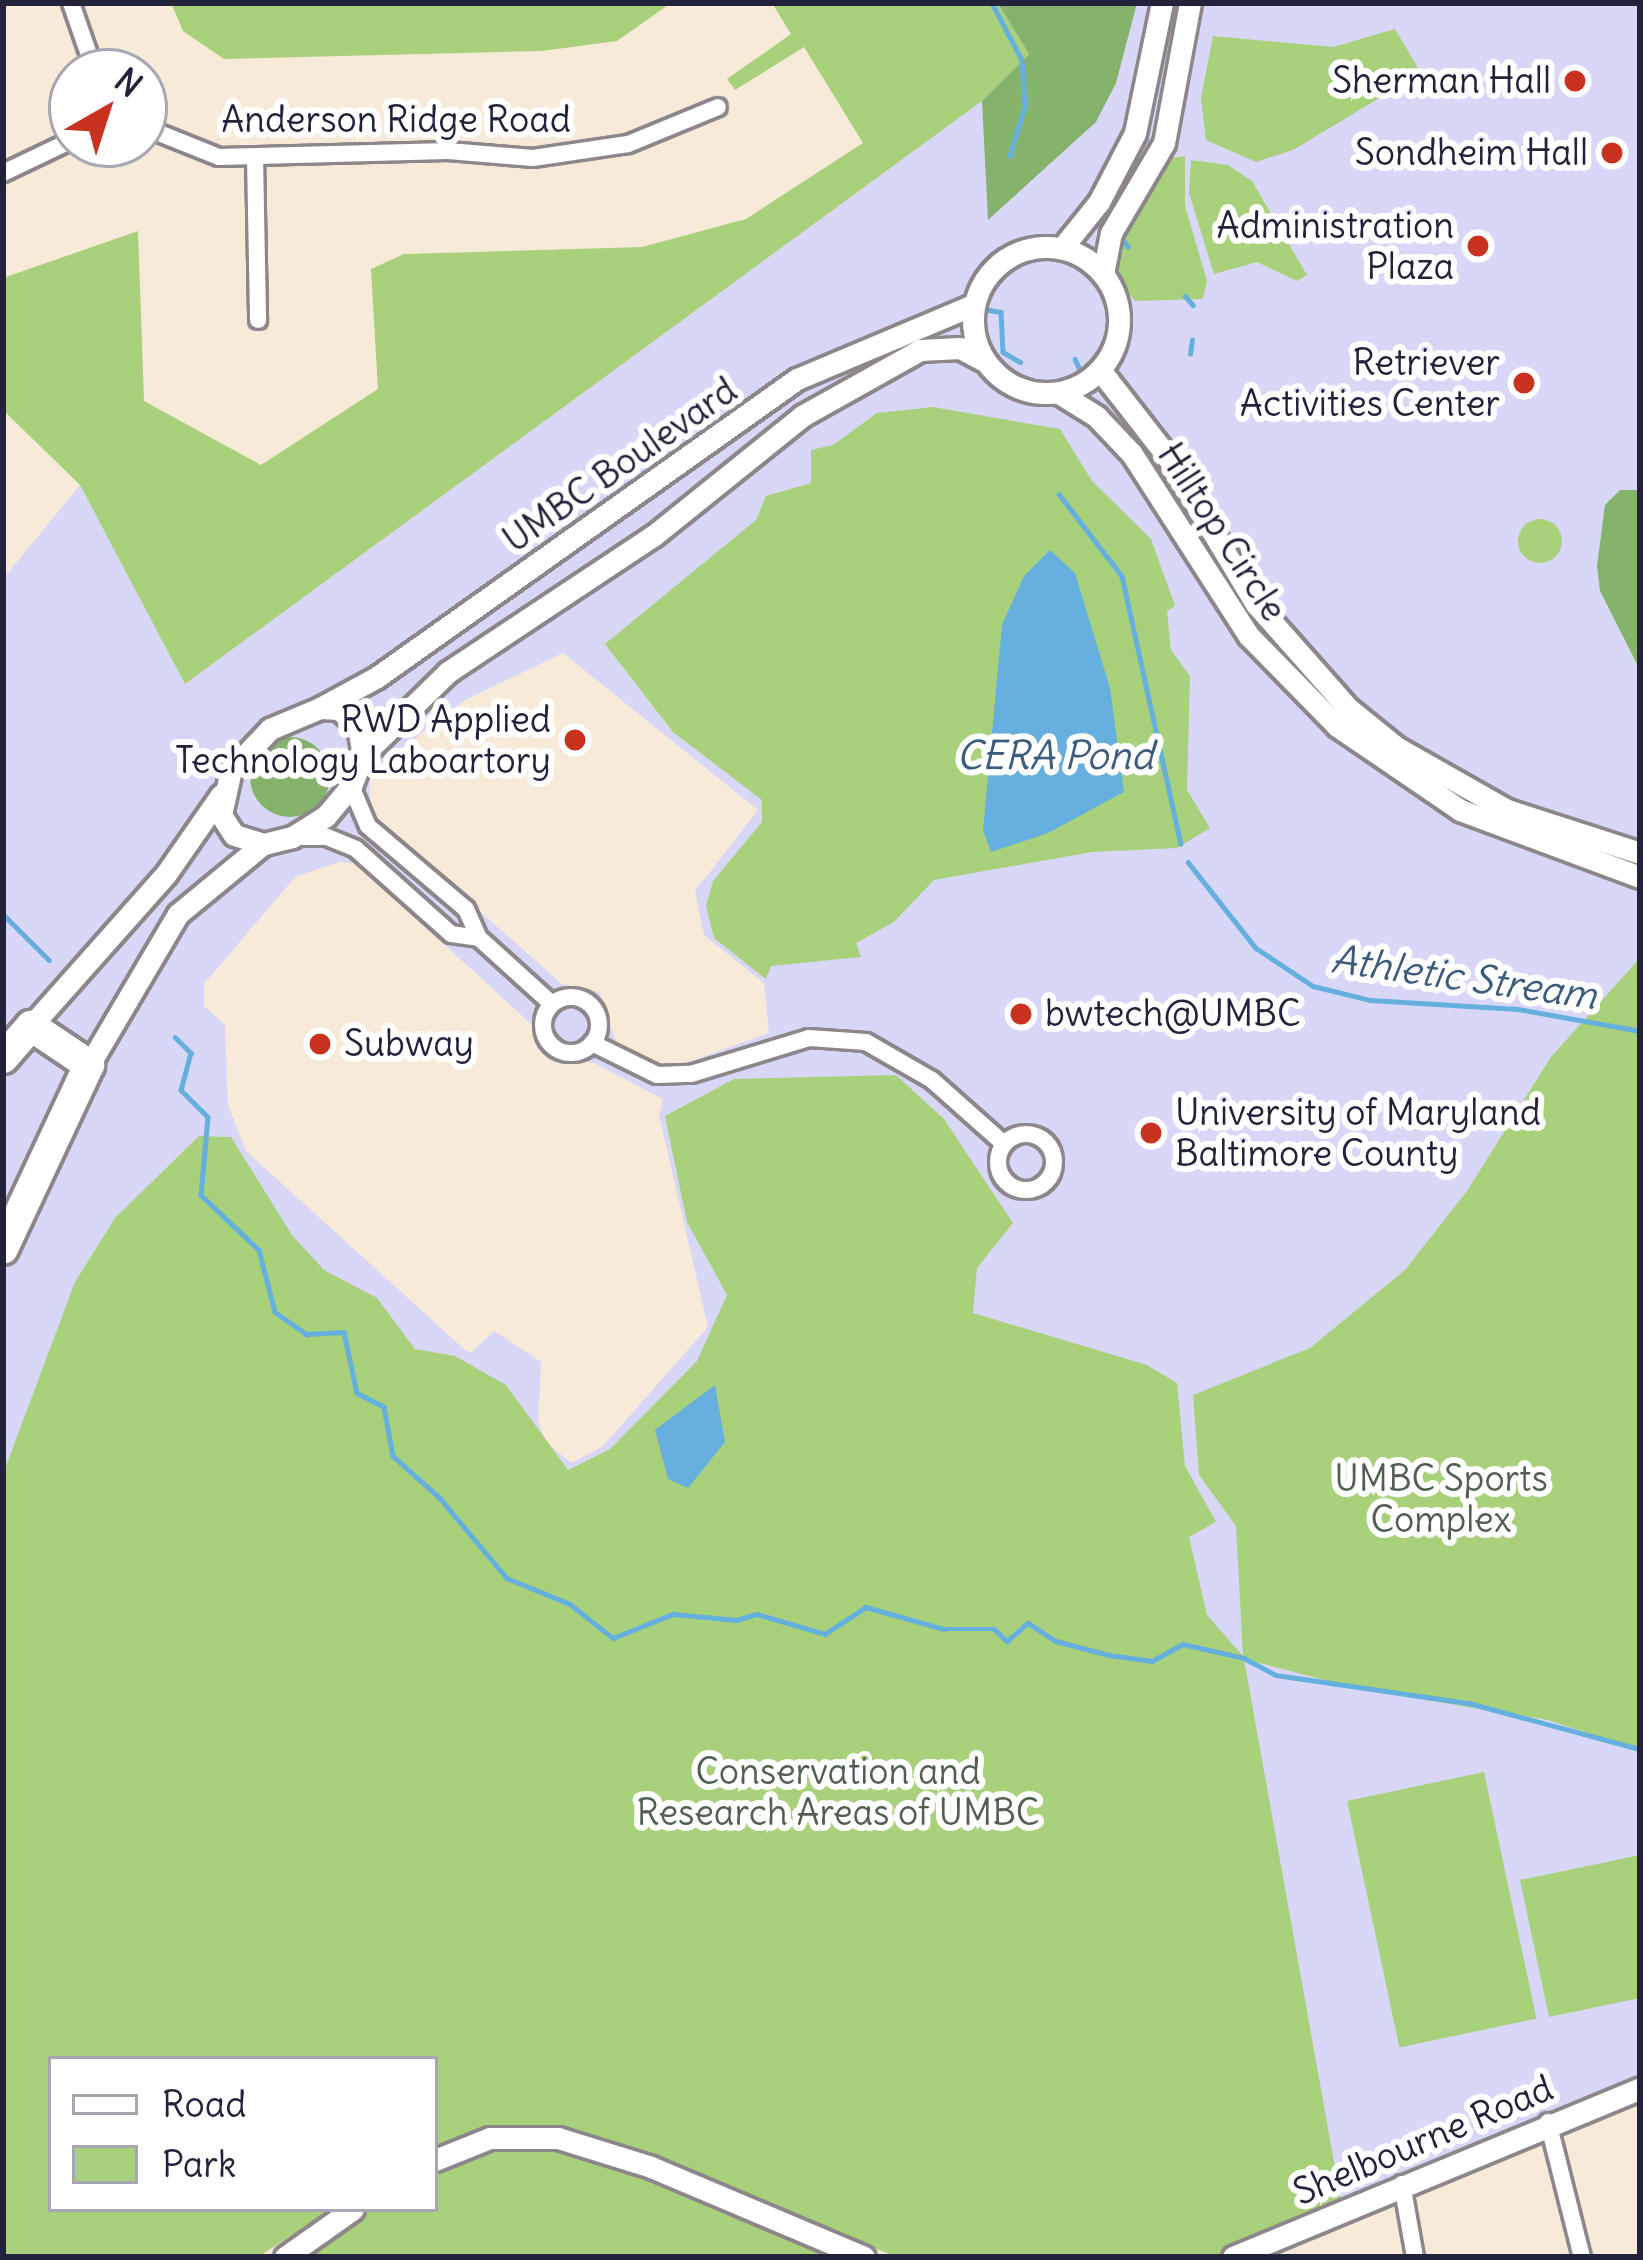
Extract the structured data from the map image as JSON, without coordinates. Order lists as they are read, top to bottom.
{
  "streets": {
    "street": [
      "Anderson Ridge Road",
      "UMBC Boulevard",
      "Hilltop Circle",
      "Shelbourne Road"
    ]
  },
  "crossings": [
    ["UMBC Boulevard", "Hilltop Circle"]
  ],
  "water": ["CERA Pond", "Athletic Stream"],
  "parks": ["UMBC Sports Complex", "Conservation and Research Areas of UMBC"],
  "places": [
    "Sherman Hall",
    "Sondheim Hall",
    "Administration Plaza",
    "Retriever Activities Center",
    "RWD Applied Technology Laboartory",
    "bwtech@UMBC",
    "Subway",
    "University of Maryland Baltimore County"
  ],
  "legend": ["Road", "Park"],
  "north": "top right"
}
